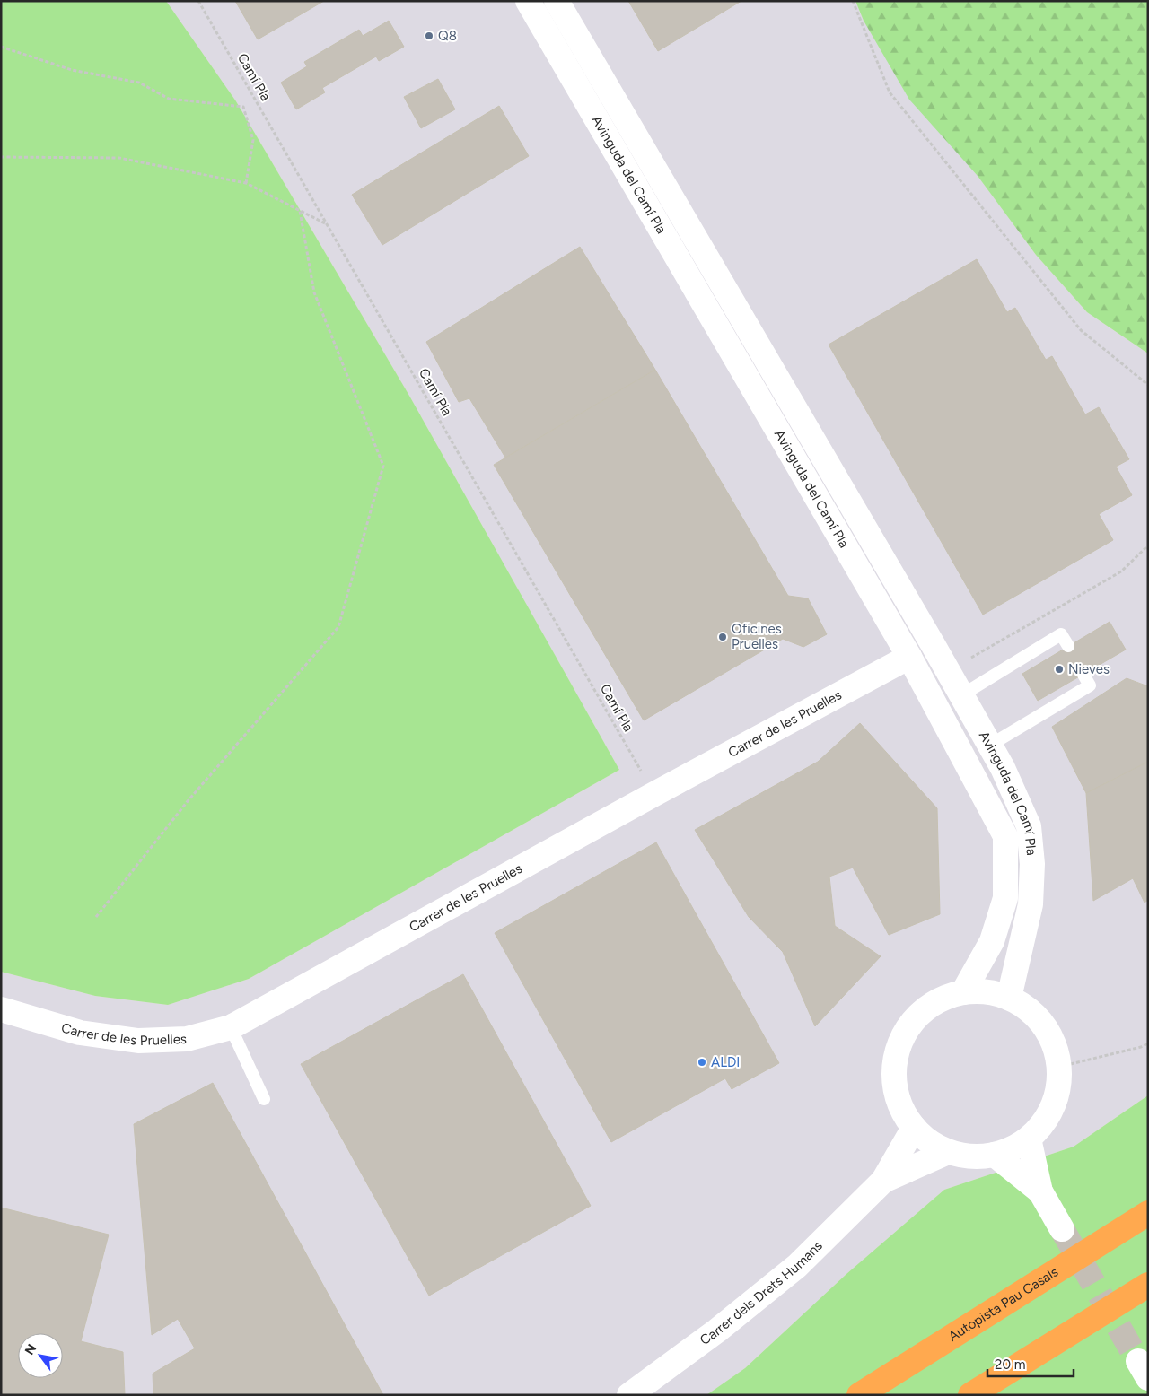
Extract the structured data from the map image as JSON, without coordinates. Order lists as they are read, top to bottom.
{
  "streets": {
    "highway": ["Autopista Pau Casals"],
    "street": ["Avinguda del Camí Pla", "Carrer de les Pruelles", "Carrer dels Drets Humans"],
    "path": ["Camí Pla"]
  },
  "crossings": [
    ["Camí Pla", "Carrer de les Pruelles"],
    ["Avinguda del Camí Pla", "Carrer de les Pruelles"]
  ],
  "places": [
    "Q8",
    "Oficines Pruelles",
    "Nieves",
    "ALDI"
  ],
  "scale_bar": "20 m",
  "north": "top left"
}
